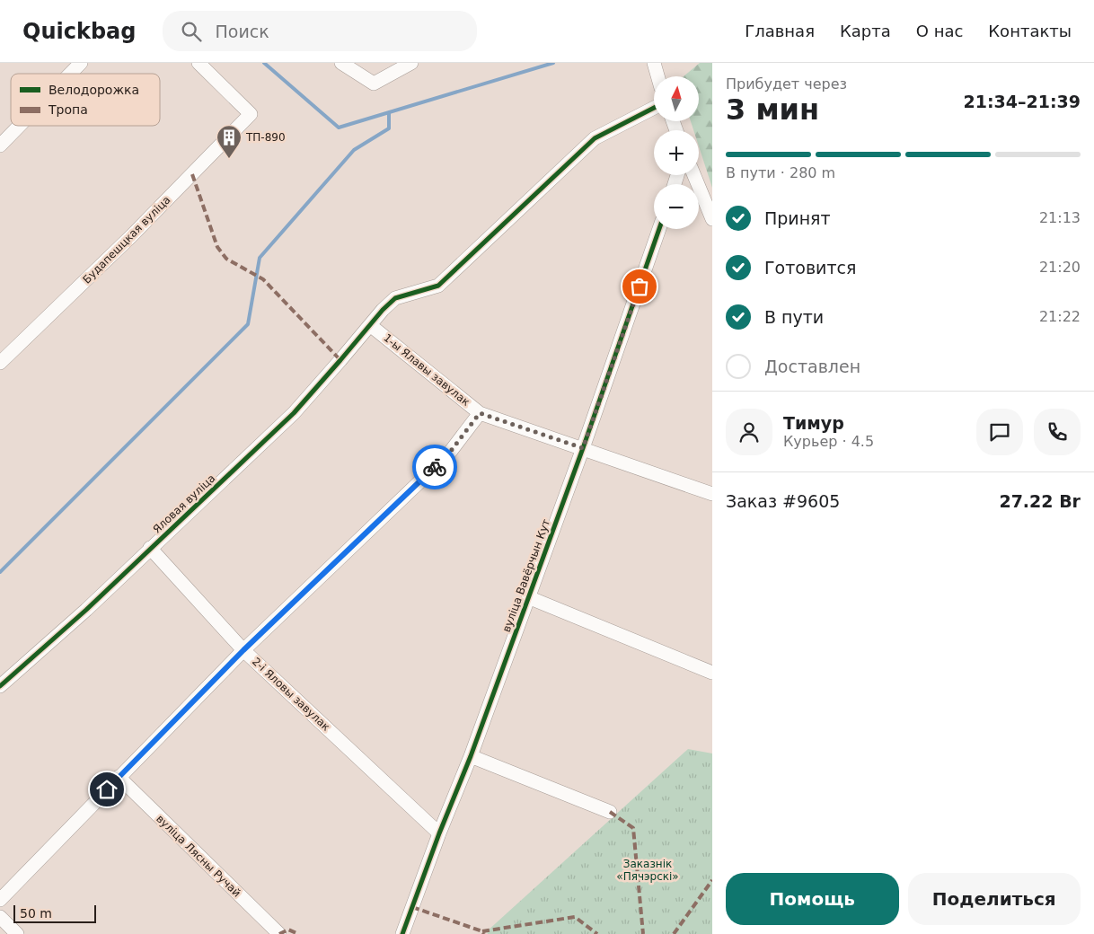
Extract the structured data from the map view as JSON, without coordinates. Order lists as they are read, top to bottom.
{
  "streets": {
    "street": [
      "Будапешцкая вуліца",
      "1-ы Ялавы завулак",
      "Яловая вуліца",
      "вуліца Вавёрчын Кут",
      "2-і Яловы завулак",
      "вуліца Лясны Ручай"
    ]
  },
  "crossings": [
    ["1-ы Ялавы завулак", "Яловая вуліца"],
    ["1-ы Ялавы завулак", "вуліца Вавёрчын Кут"],
    ["Яловая вуліца", "2-і Яловы завулак"],
    ["вуліца Вавёрчын Кут", "2-і Яловы завулак"]
  ],
  "parks": ["Заказнік «Пячэрскі»"],
  "places": {
    "building": ["ТП-890"]
  },
  "legend": ["Велодорожка", "Тропа"],
  "scale_bar": "50 m",
  "north": "top",
  "page": {
    "header": "Quickbag",
    "search": "Поиск",
    "nav": [
      "Главная",
      "Карта",
      "О нас",
      "Контакты"
    ],
    "heading": ["3 мин", "Прибудет через", "21:34–21:39"],
    "panel": [
      "Тимур",
      "Курьер · 4.5",
      "Заказ #9605",
      "27.22 Br"
    ],
    "map_buttons": ["+", "−"],
    "bar": "В пути · 280 m",
    "list": [
      ["Принят", "21:13"],
      ["Готовится", "21:20"],
      ["В пути", "21:22"],
      "Доставлен"
    ],
    "buttons": ["Помощь", "Поделиться"],
    "scale": "50 m"
  }
}
